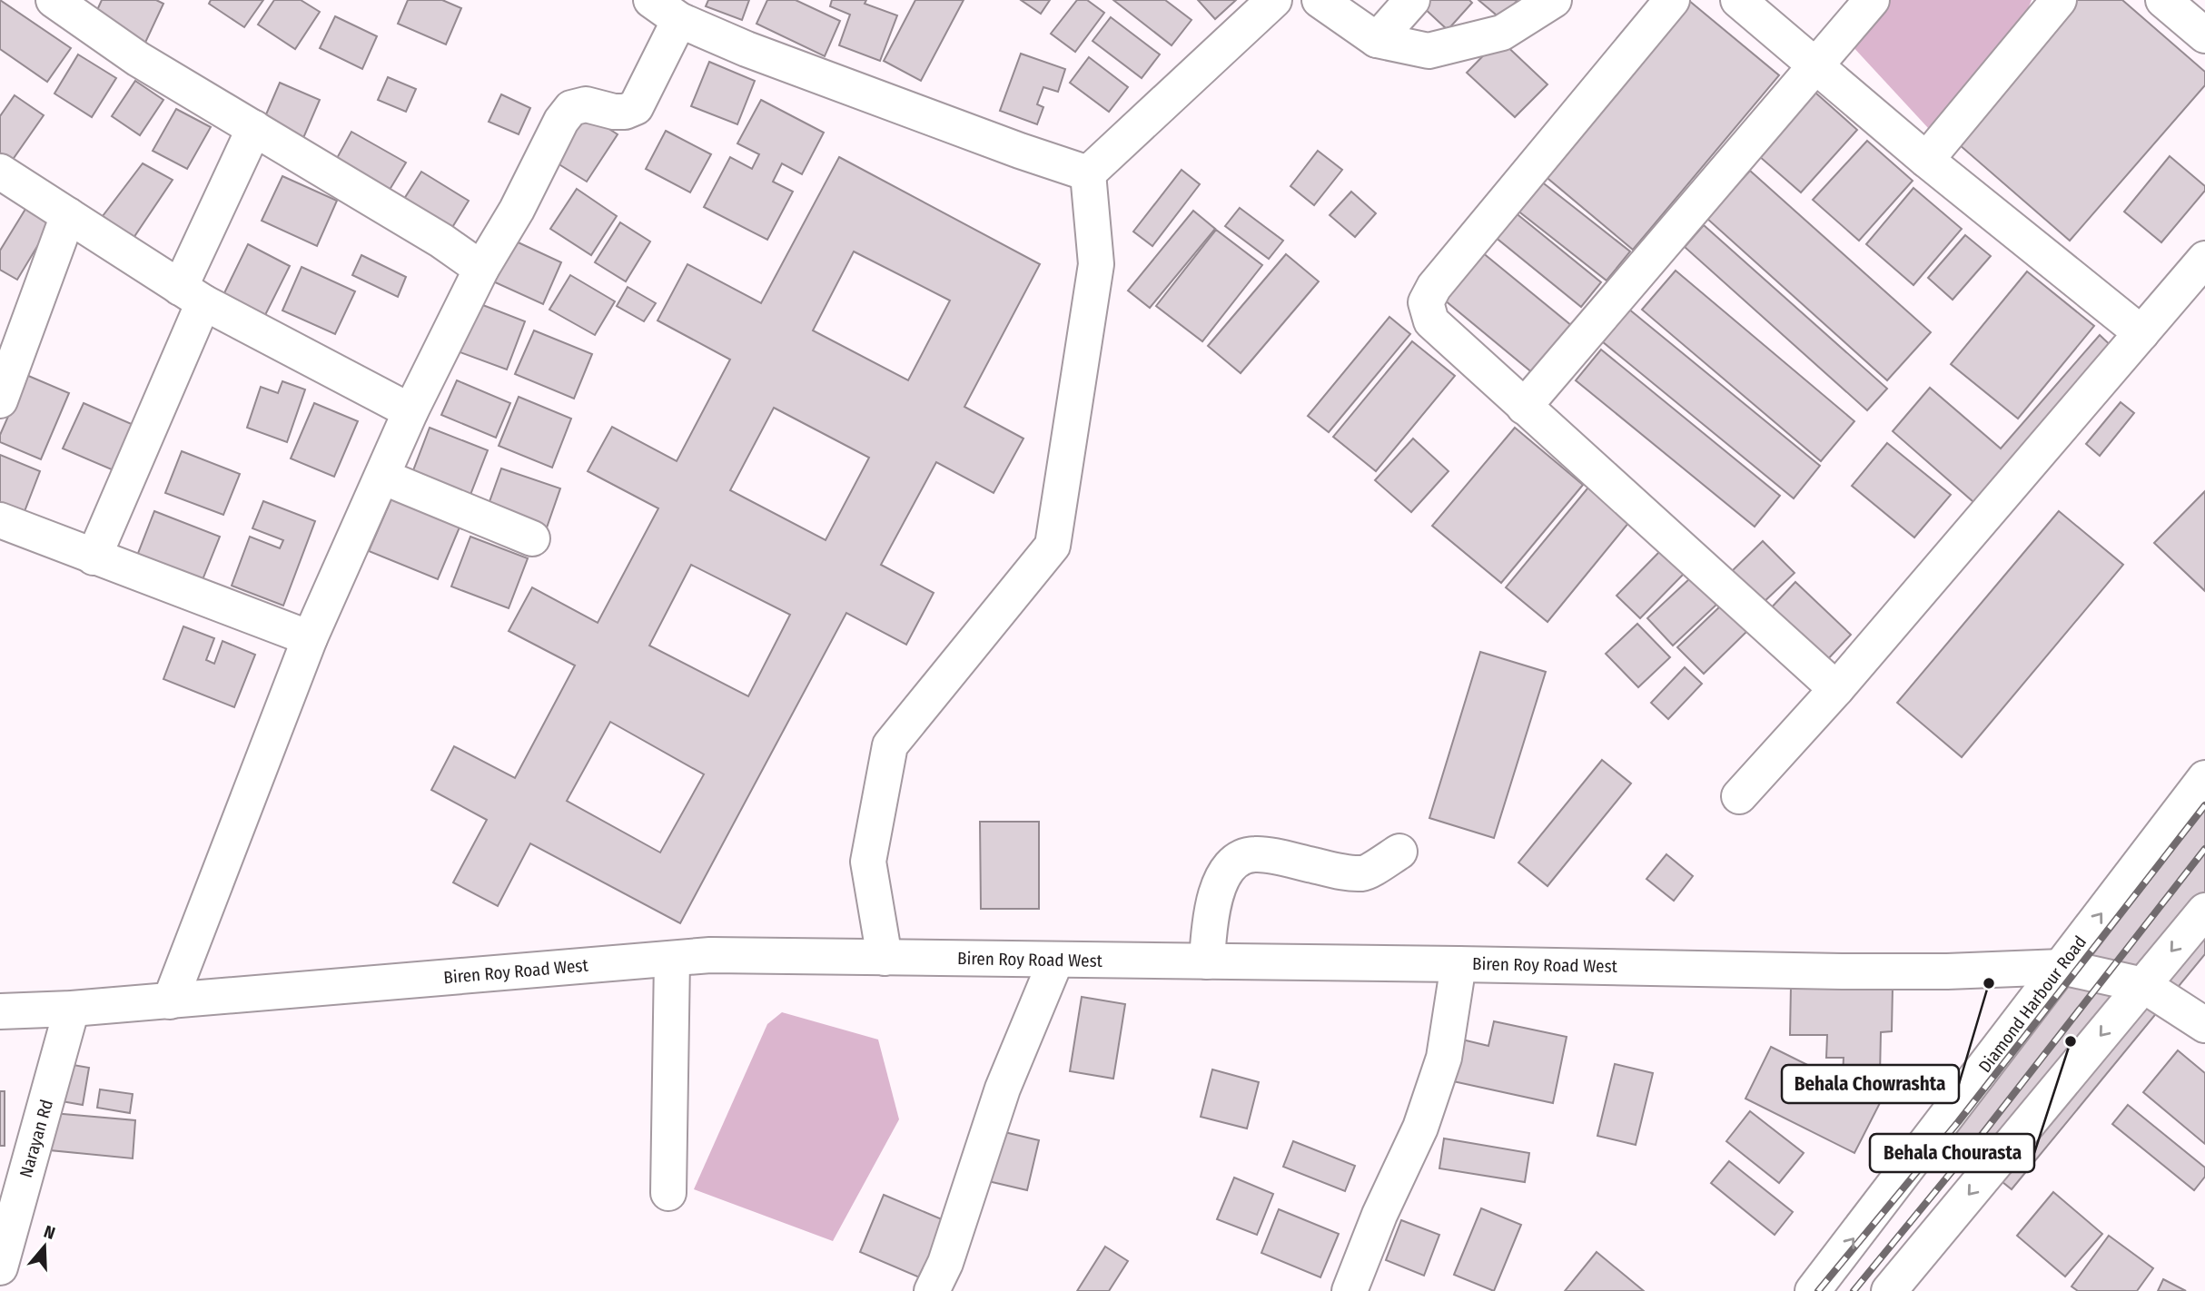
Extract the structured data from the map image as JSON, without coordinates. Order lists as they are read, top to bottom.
{
  "streets": {
    "main road": ["Biren Roy Road West", "Diamond Harbour Road", "Narayan Rd"]
  },
  "crossings": [
    ["Biren Roy Road West", "Diamond Harbour Road"],
    ["Biren Roy Road West", "Narayan Rd"]
  ],
  "places": ["Behala Chowrashta", "Behala Chourasta"],
  "north": "top"
}
